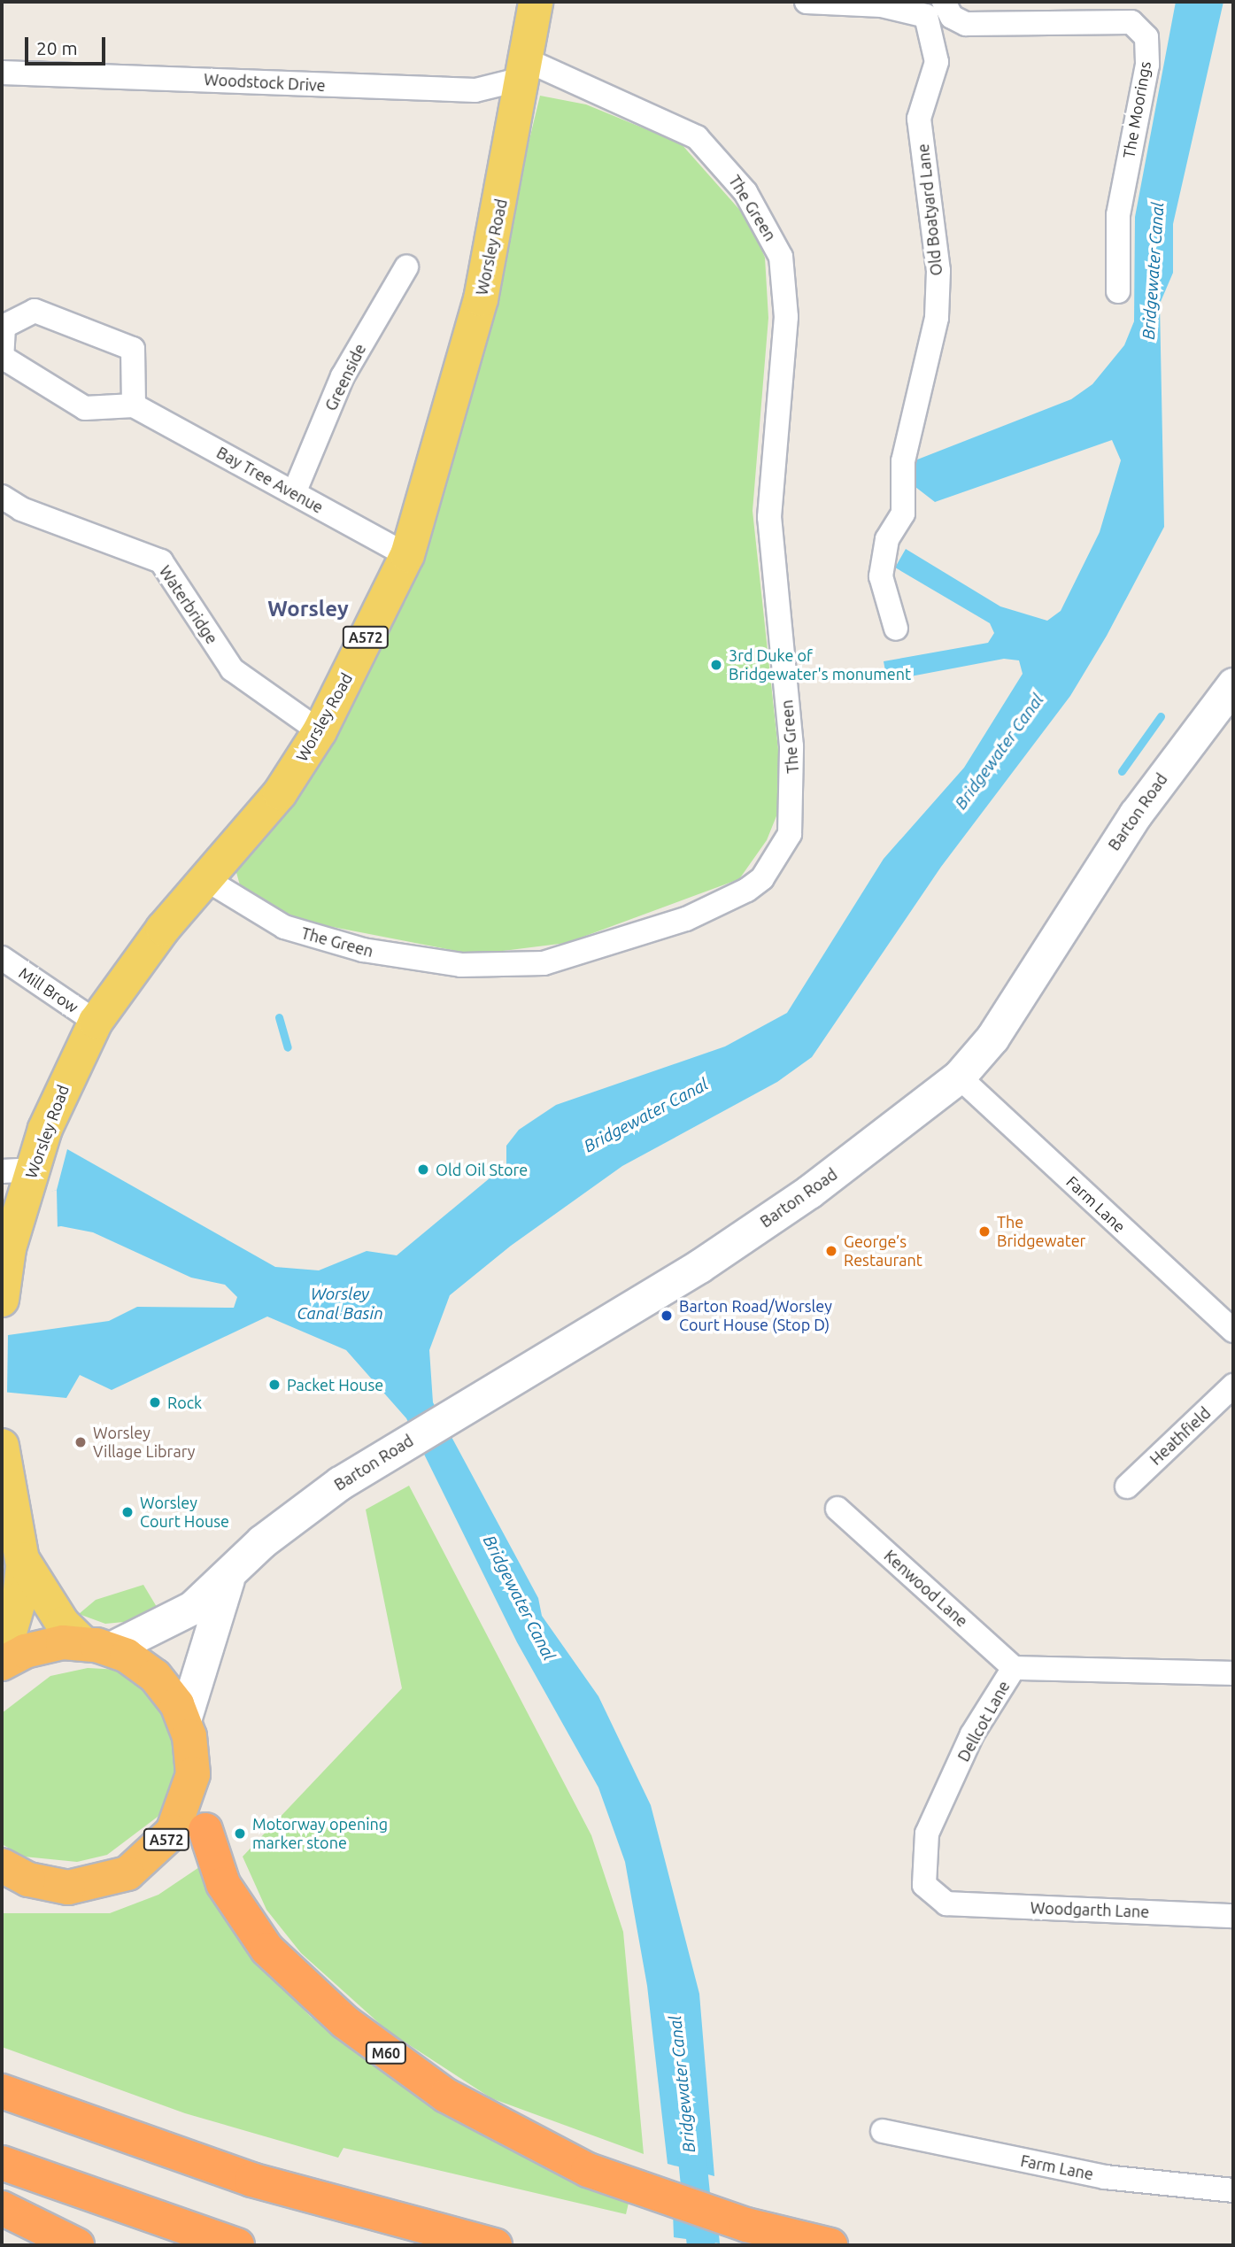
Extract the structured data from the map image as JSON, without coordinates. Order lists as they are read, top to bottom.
{
  "streets": {
    "highway": ["A572", "M60"],
    "main road": ["Worsley Road", "Barton Road"],
    "street": [
      "Woodstock Drive",
      "The Moorings",
      "The Green",
      "Old Boatyard Lane",
      "Greenside",
      "Bay Tree Avenue",
      "Waterbridge",
      "Mill Brow",
      "Farm Lane",
      "Heathfield",
      "Kenwood Lane",
      "Dellcot Lane",
      "Woodgarth Lane"
    ]
  },
  "crossings": [
    ["Woodstock Drive", "The Green"],
    ["Woodstock Drive", "Worsley Road"],
    ["The Green", "Worsley Road"],
    ["Worsley Road", "Bay Tree Avenue"],
    ["Worsley Road", "Waterbridge"],
    ["Worsley Road", "Mill Brow"],
    ["Greenside", "Bay Tree Avenue"],
    ["A572", "Barton Road"],
    ["A572", "M60"],
    ["Barton Road", "Farm Lane"],
    ["Kenwood Lane", "Dellcot Lane"],
    ["Dellcot Lane", "Woodgarth Lane"]
  ],
  "districts": ["Worsley"],
  "water": ["Bridgewater Canal", "Worsley Canal Basin"],
  "places": [
    "3rd Duke of Bridgewater's monument",
    "Old Oil Store",
    "The Bridgewater",
    "George’s Restaurant",
    "Barton Road/Worsley Court House (Stop D)",
    "Packet House",
    "Rock",
    "Worsley Village Library",
    "Worsley Court House",
    "Motorway opening marker stone"
  ],
  "scale_bar": "20 m"
}
